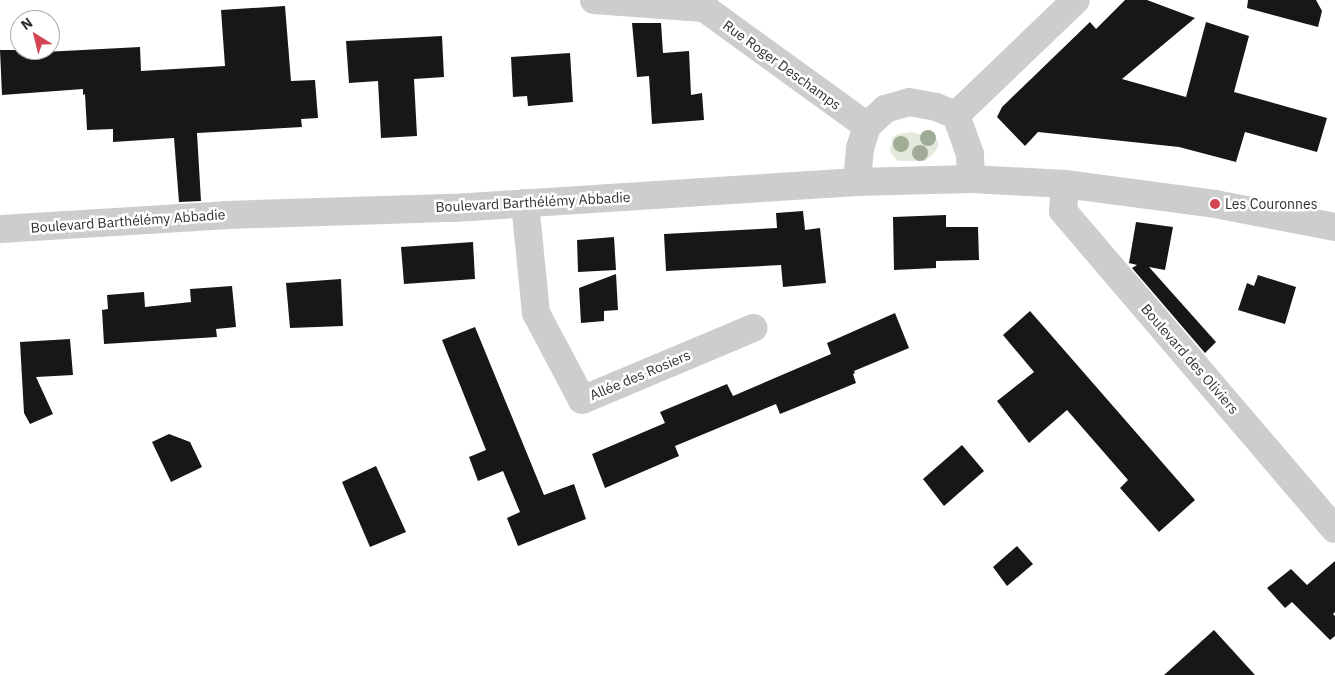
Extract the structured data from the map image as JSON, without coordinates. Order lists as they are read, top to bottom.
{
  "streets": {
    "street": [
      "Rue Roger Deschamps",
      "Boulevard Barthélémy Abbadie",
      "Boulevard des Oliviers",
      "Allée des Rosiers"
    ]
  },
  "crossings": [
    ["Boulevard Barthélémy Abbadie", "Boulevard des Oliviers"],
    ["Boulevard Barthélémy Abbadie", "Allée des Rosiers"]
  ],
  "places": ["Les Couronnes"],
  "north": "top left"
}
